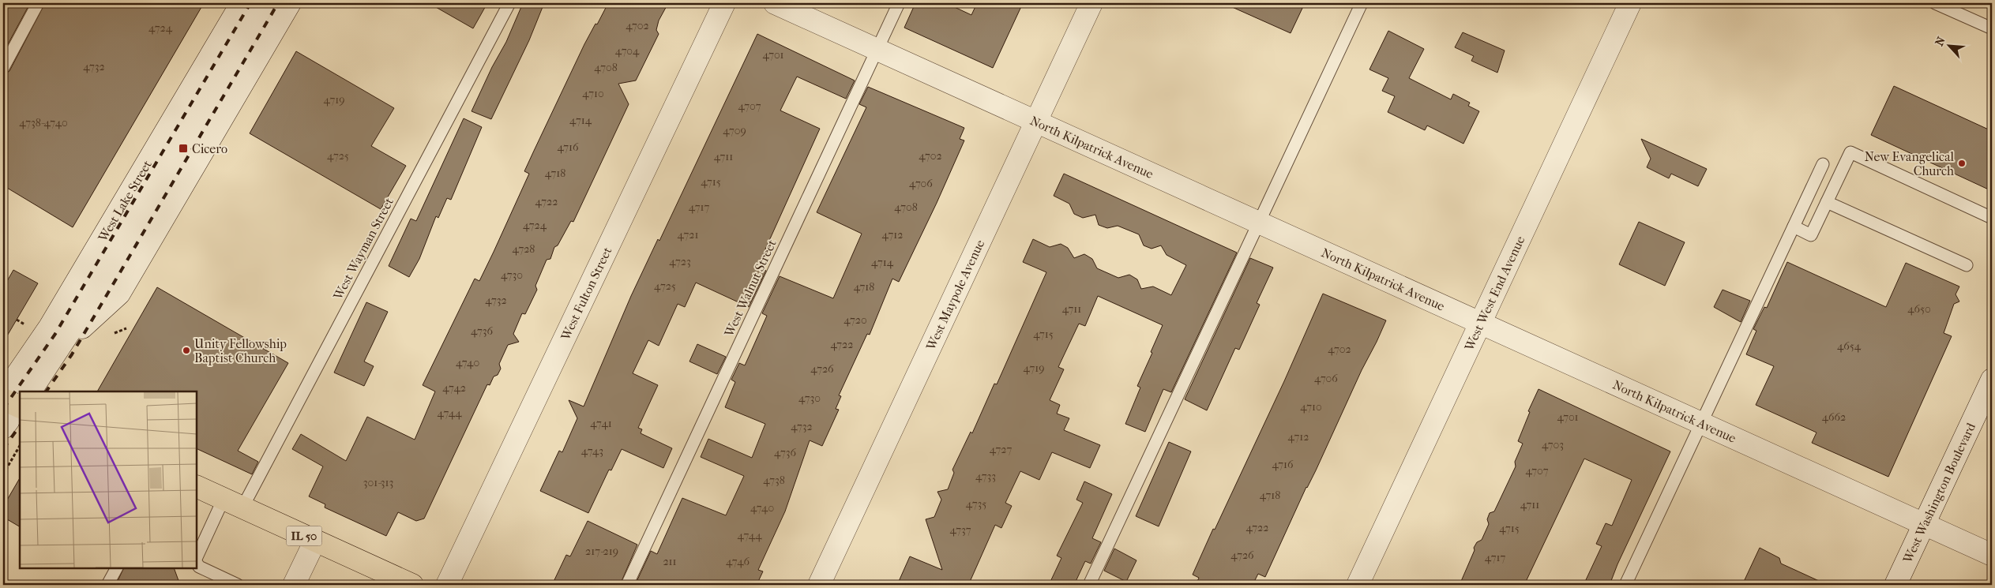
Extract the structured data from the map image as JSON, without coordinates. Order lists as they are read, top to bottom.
{
  "streets": {
    "main road": ["IL 50"],
    "street": [
      "North Kilpatrick Avenue",
      "West Lake Street",
      "West Fulton Street",
      "West Maypole Avenue",
      "West West End Avenue",
      "West Washington Boulevard"
    ],
    "lane": ["West Wayman Street", "West Walnut Street"]
  },
  "crossings": [
    ["North Kilpatrick Avenue", "West Walnut Street"],
    ["North Kilpatrick Avenue", "West Maypole Avenue"],
    ["North Kilpatrick Avenue", "West West End Avenue"],
    ["North Kilpatrick Avenue", "West Washington Boulevard"],
    ["West Wayman Street", "IL 50"]
  ],
  "places": {
    "transit": ["Cicero"],
    "other": ["New Evangelical Church", "Unity Fellowship Baptist Church"]
  },
  "house_numbers": [
    "4702",
    "4724",
    "4704",
    "4701",
    "4732",
    "4708",
    "4710",
    "4719",
    "4707",
    "4714",
    "4738-4740",
    "4709",
    "4716",
    "4725",
    "4702",
    "4711",
    "4718",
    "4715",
    "4706",
    "4722",
    "4717",
    "4708",
    "4724",
    "4721",
    "4712",
    "4728",
    "4723",
    "4714",
    "4730",
    "4725",
    "4718",
    "4732",
    "4711",
    "4650",
    "4720",
    "4736",
    "4715",
    "4722",
    "4654",
    "4702",
    "4740",
    "4719",
    "4726",
    "4706",
    "4742",
    "4730",
    "4710",
    "4744",
    "4701",
    "4662",
    "4741",
    "4732",
    "4712",
    "4703",
    "4727",
    "4743",
    "4736",
    "4716",
    "4707",
    "4733",
    "4738",
    "301-313",
    "4718",
    "4735",
    "4711",
    "4740",
    "4722",
    "4715",
    "4737",
    "4744",
    "217-219",
    "4726",
    "4717",
    "211",
    "4746"
  ],
  "north": "top left"
}
